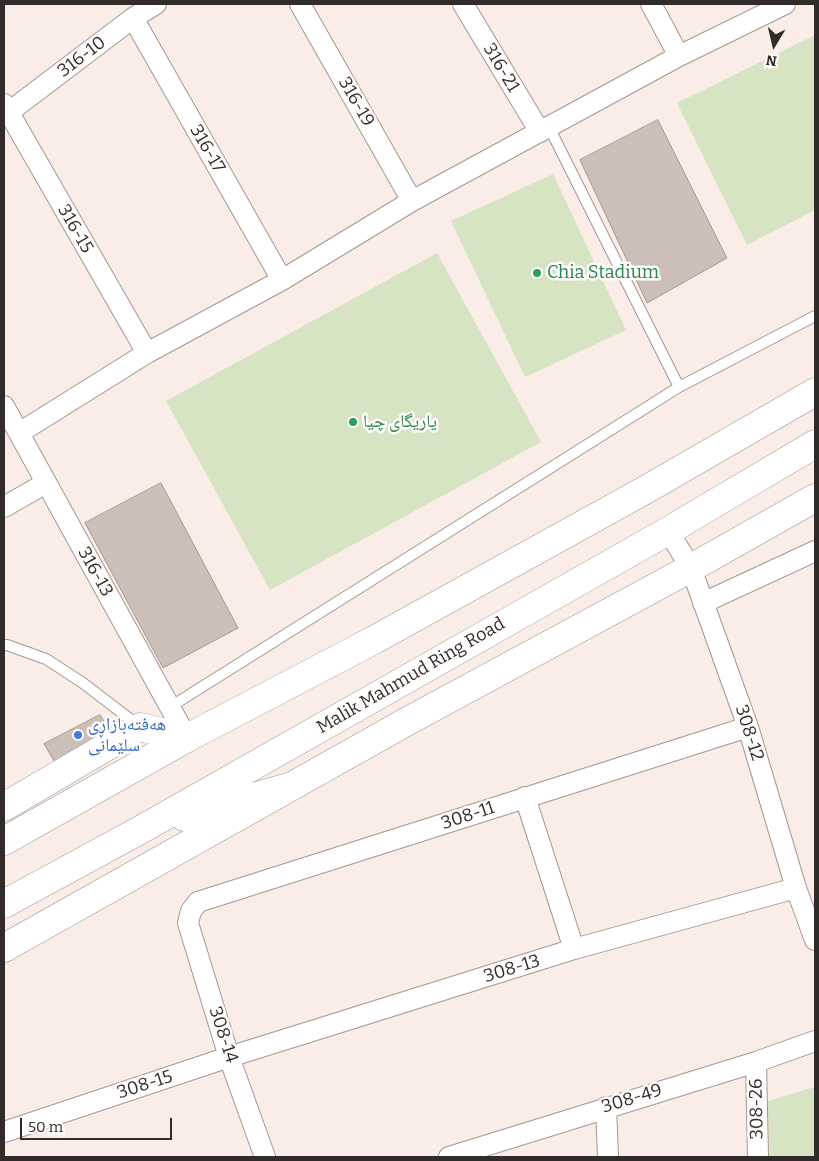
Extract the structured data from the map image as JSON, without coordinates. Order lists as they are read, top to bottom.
{
  "streets": {
    "main road": ["Malik Mahmud Ring Road"],
    "street": [
      "316-10",
      "316-21",
      "316-19",
      "316-17",
      "316-15",
      "316-13",
      "308-12",
      "308-11",
      "308-13",
      "308-14",
      "308-15",
      "308-49",
      "308-26"
    ]
  },
  "crossings": [
    ["316-10", "316-17"],
    ["316-10", "316-15"],
    ["Malik Mahmud Ring Road", "308-12"],
    ["308-12", "308-11"],
    ["308-12", "308-13"],
    ["308-11", "308-14"],
    ["308-13", "308-14"],
    ["308-13", "308-15"],
    ["308-14", "308-15"],
    ["308-49", "308-26"]
  ],
  "places": ["Chia Stadium", "یاریگای چیا", "هەفتەبازاڕی سلێمانی"],
  "scale_bar": "50 m",
  "north": "bottom"
}
